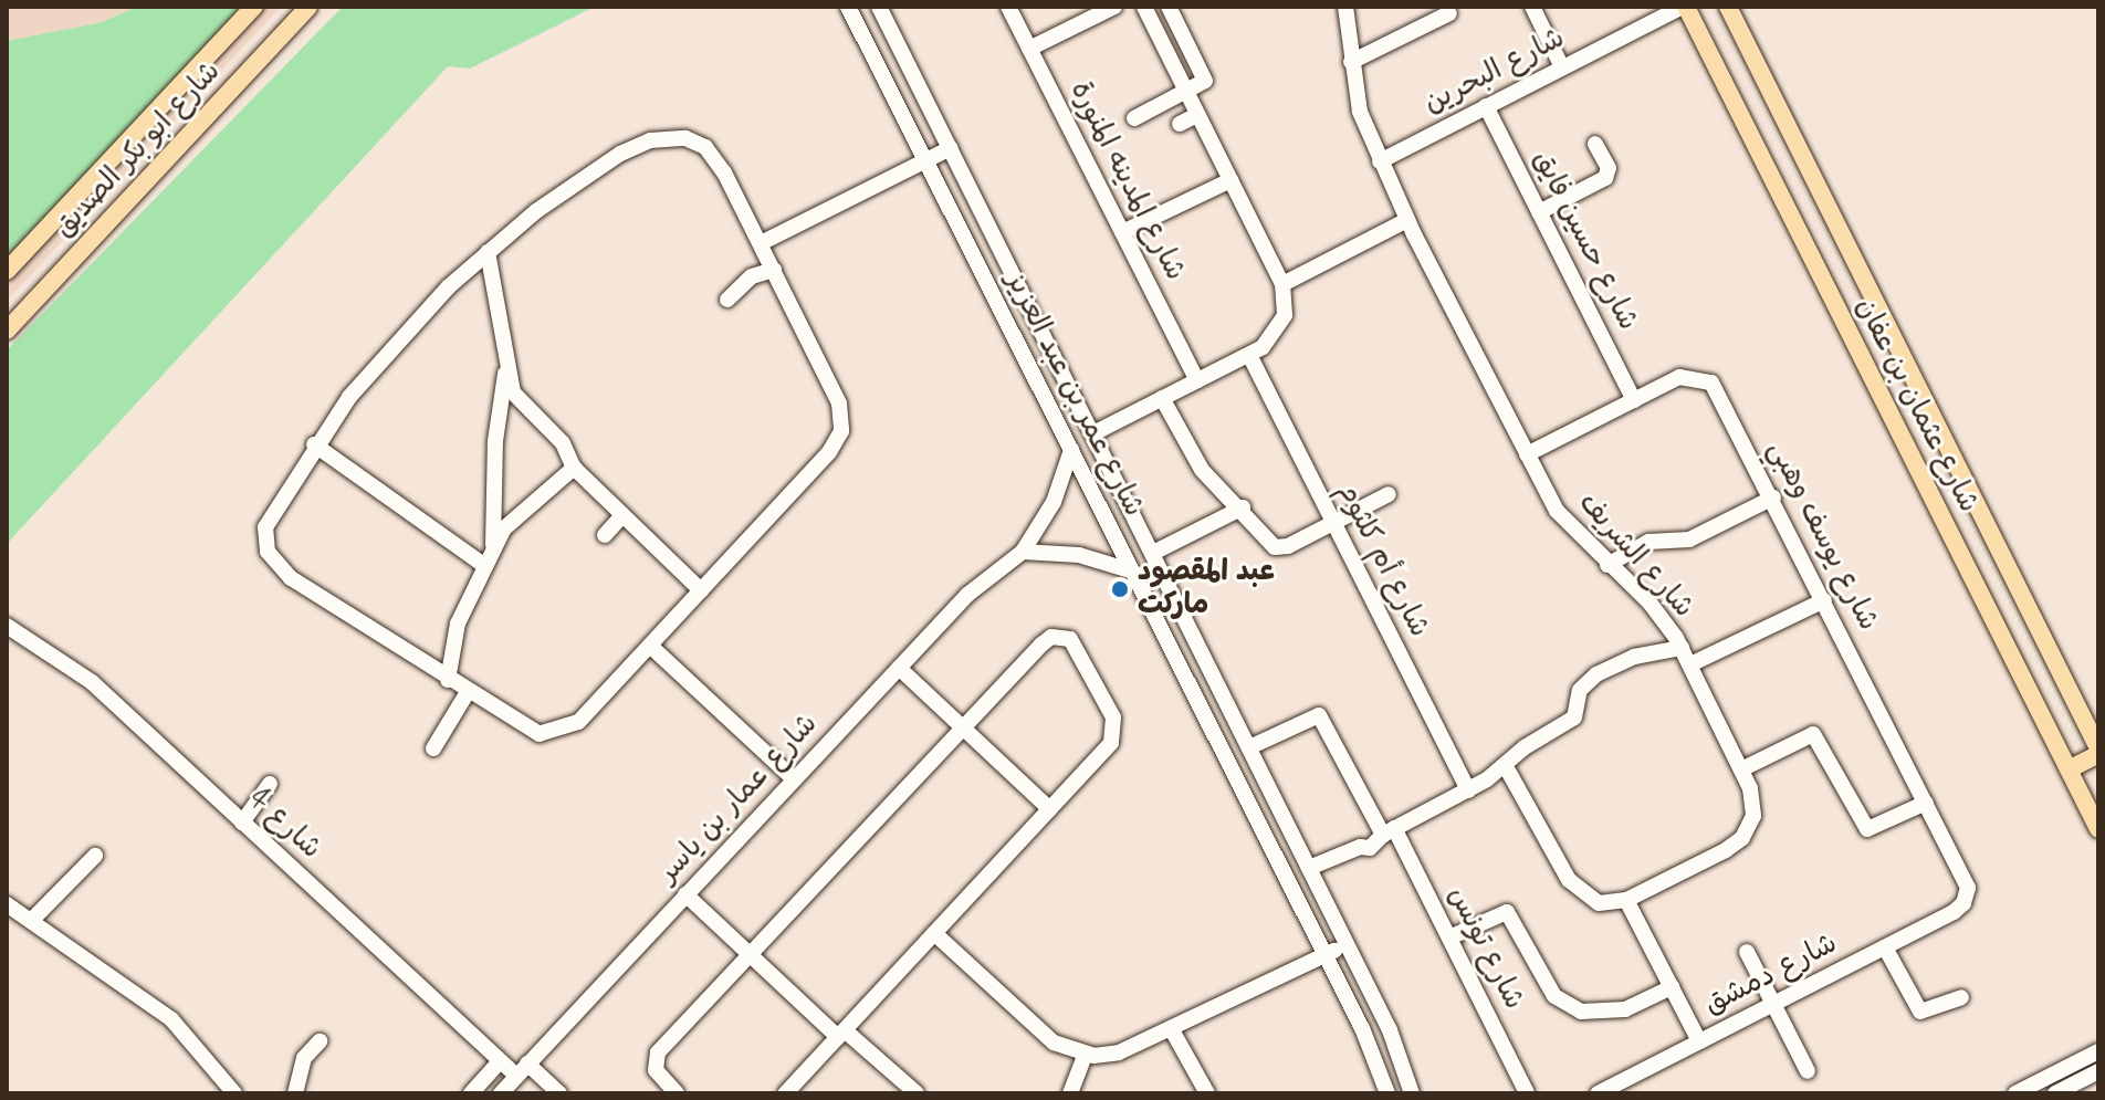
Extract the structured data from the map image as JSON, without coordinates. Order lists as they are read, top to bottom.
{
  "streets": {
    "main road": ["شارع ابو بكر الصديق", "شارع عثمان بن عفان"],
    "street": [
      "شارع البحرين",
      "شارع المدينه المنورة",
      "شارع حسين فايق",
      "شارع عمر بن عبد العزيز",
      "شارع يوسف وهبي",
      "شارع الشريف",
      "شارع أم كلثوم",
      "شارع عمار بن ياسر",
      "شارع 4",
      "شارع تونس",
      "شارع دمشق"
    ]
  },
  "crossings": [
    ["شارع البحرين", "شارع حسين فايق"],
    ["شارع البحرين", "شارع عثمان بن عفان"],
    ["شارع البحرين", "شارع الشريف"],
    ["شارع حسين فايق", "شارع يوسف وهبي"],
    ["شارع عمر بن عبد العزيز", "شارع عمار بن ياسر"],
    ["شارع عمر بن عبد العزيز", "شارع تونس"],
    ["شارع يوسف وهبي", "شارع الشريف"],
    ["شارع يوسف وهبي", "شارع دمشق"],
    ["شارع عمار بن ياسر", "شارع 4"]
  ],
  "places": ["عبد المقصود ماركت"]
}
